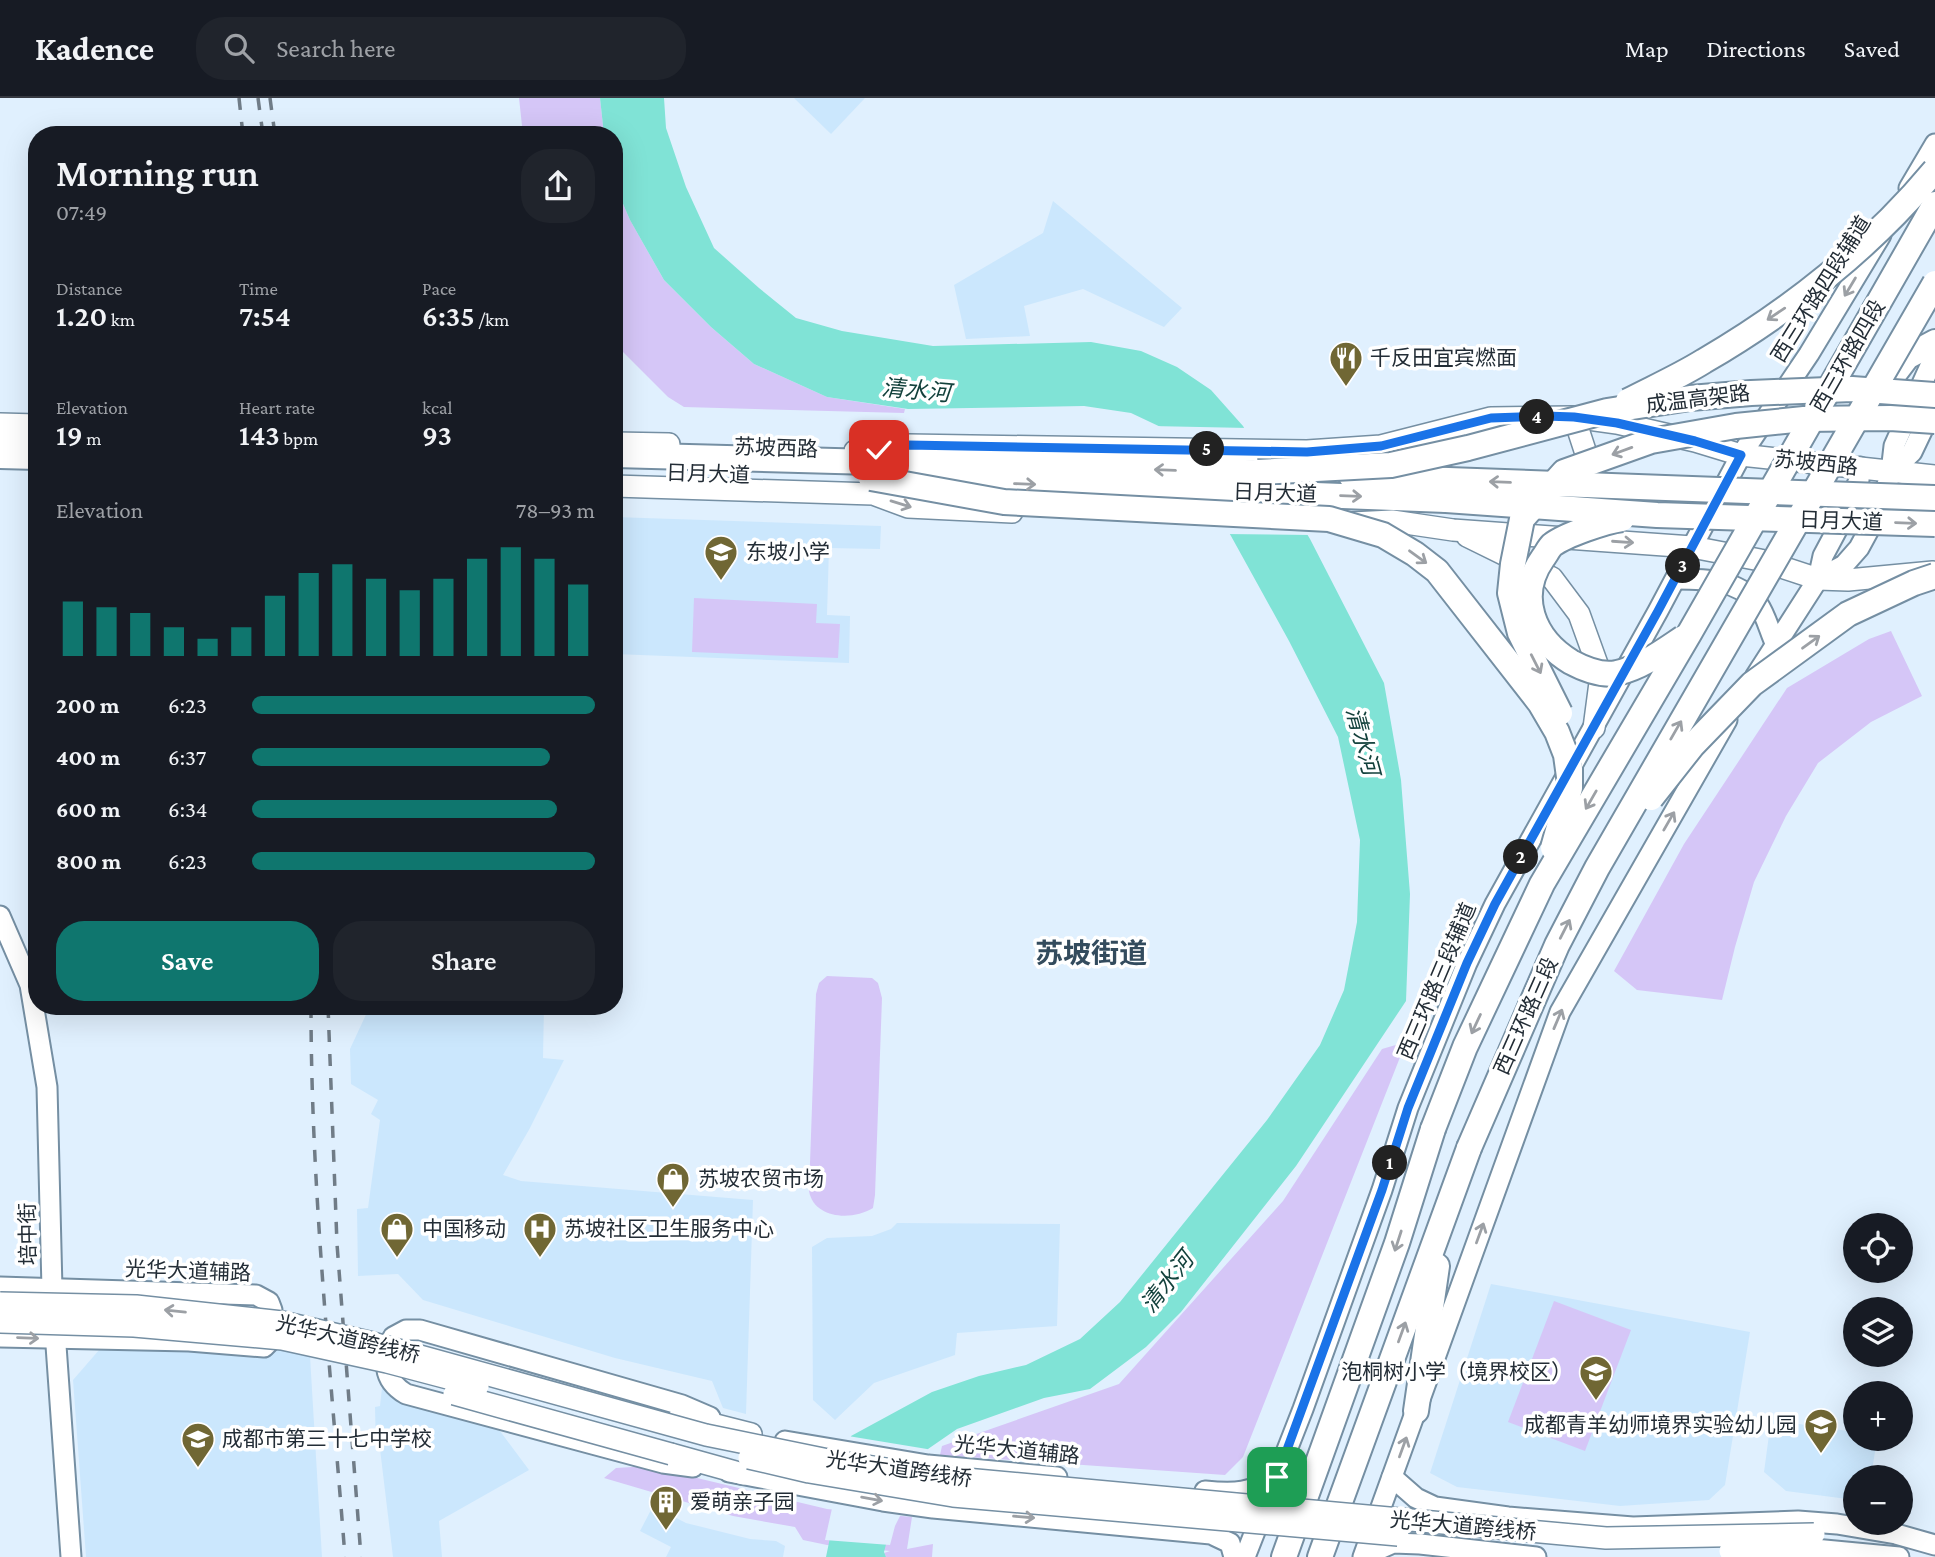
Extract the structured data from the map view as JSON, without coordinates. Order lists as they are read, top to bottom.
{
  "streets": {
    "highway": [
      "西三环路四段",
      "成温高架路",
      "日月大道",
      "西三环路三段"
    ],
    "main road": [
      "西三环路四段辅道",
      "苏坡西路",
      "西三环路三段辅道",
      "培中街",
      "光华大道辅路",
      "光华大道跨线桥"
    ]
  },
  "crossings": [
    ["西三环路四段辅道", "苏坡西路"],
    ["西三环路四段辅道", "西三环路三段辅道"],
    ["西三环路四段", "西三环路三段"],
    ["成温高架路", "日月大道"],
    ["苏坡西路", "西三环路三段辅道"],
    ["西三环路三段辅道", "光华大道辅路"],
    ["培中街", "光华大道辅路"]
  ],
  "districts": ["苏坡街道"],
  "water": ["清水河"],
  "places": {
    "restaurant": ["千反田宜宾燃面"],
    "school or university": [
      "东坡小学",
      "泡桐树小学（境界校区）",
      "成都青羊幼师境界实验幼儿园",
      "成都市第三十七中学校"
    ],
    "shop": ["苏坡农贸市场", "中国移动"],
    "hospital": ["苏坡社区卫生服务中心"],
    "building": ["爱萌亲子园"]
  },
  "page": {
    "header": "Kadence",
    "search": "Search here",
    "nav": ["Map", "Directions", "Saved"],
    "heading": ["Morning run", "07:49"],
    "stats": [
      ["Distance", "1.20 km"],
      ["Time", "7:54"],
      ["Pace", "6:35 /km"],
      ["Elevation", "19 m"],
      ["Heart rate", "143 bpm"],
      ["kcal", "93"]
    ],
    "pins": [
      "4",
      "5",
      "3",
      "2",
      "1"
    ],
    "chart": ["Elevation", "78–93 m"],
    "list": [
      {
        "name": "200 m",
        "note": "6:23"
      },
      {
        "name": "400 m",
        "note": "6:37"
      },
      {
        "name": "600 m",
        "note": "6:34"
      },
      {
        "name": "800 m",
        "note": "6:23"
      }
    ],
    "buttons": ["Save", "Share"],
    "map_buttons": ["+", "−"]
  }
}
